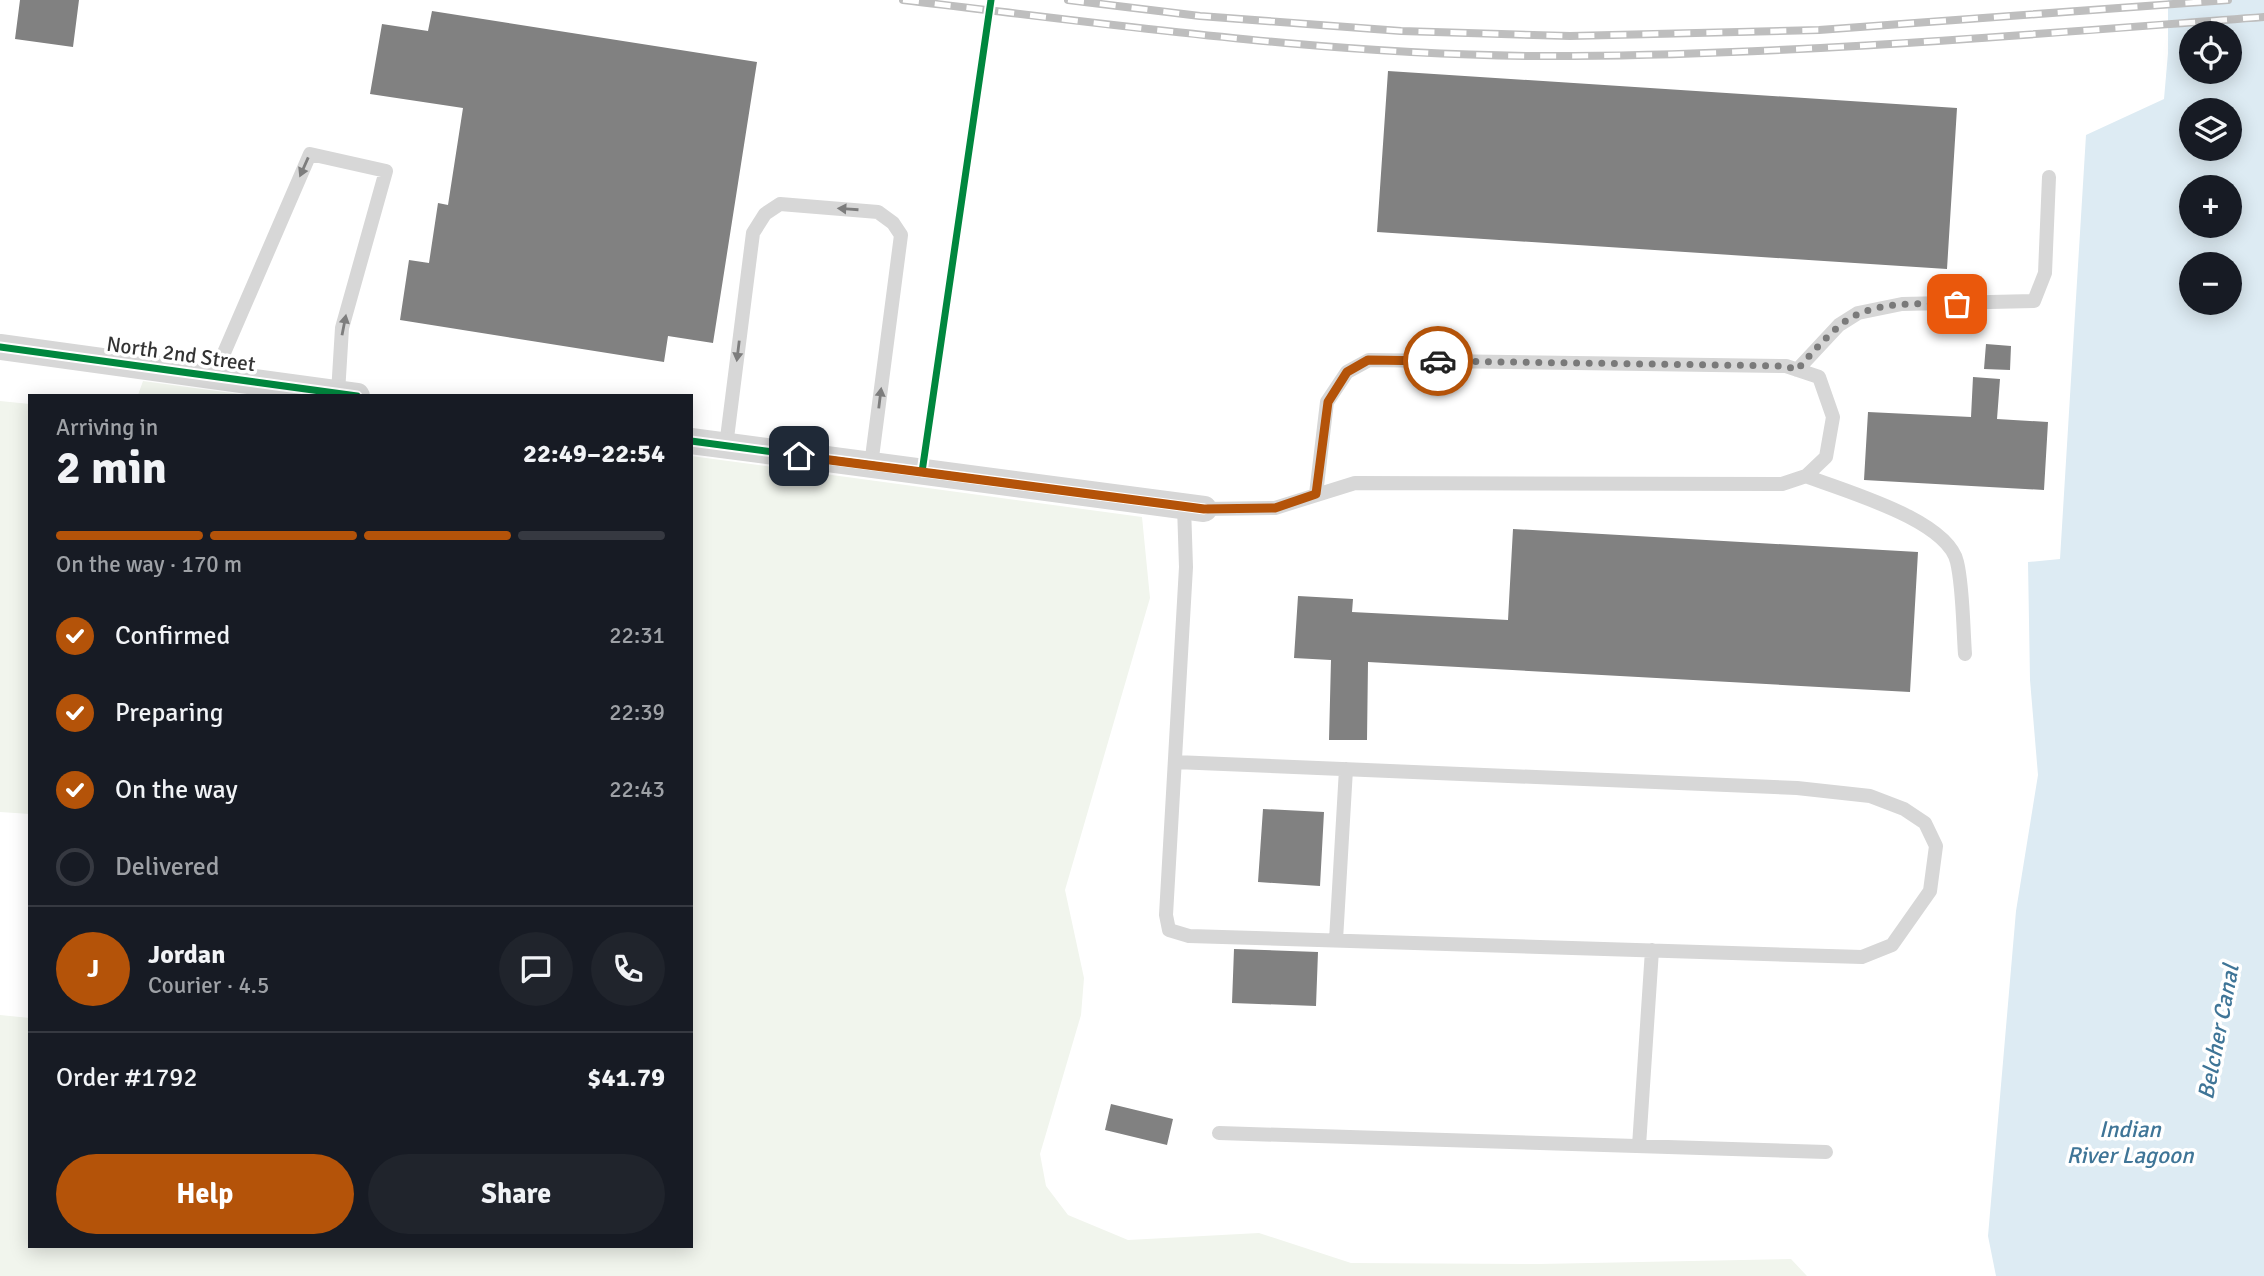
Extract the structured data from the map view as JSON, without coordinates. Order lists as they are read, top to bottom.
{
  "streets": {
    "street": ["North 2nd Street"]
  },
  "water": ["Belcher Canal", "Indian River Lagoon"],
  "page": {
    "map_buttons": ["+", "−"],
    "heading": ["2 min", "Arriving in", "22:49–22:54"],
    "panel": [
      "Jordan",
      "Courier · 4.5",
      "Order #1792",
      "$41.79"
    ],
    "bar": "On the way · 170 m",
    "list": [
      ["Confirmed", "22:31"],
      ["Preparing", "22:39"],
      ["On the way", "22:43"],
      "Delivered"
    ],
    "round": "J",
    "buttons": ["Help", "Share"]
  }
}
